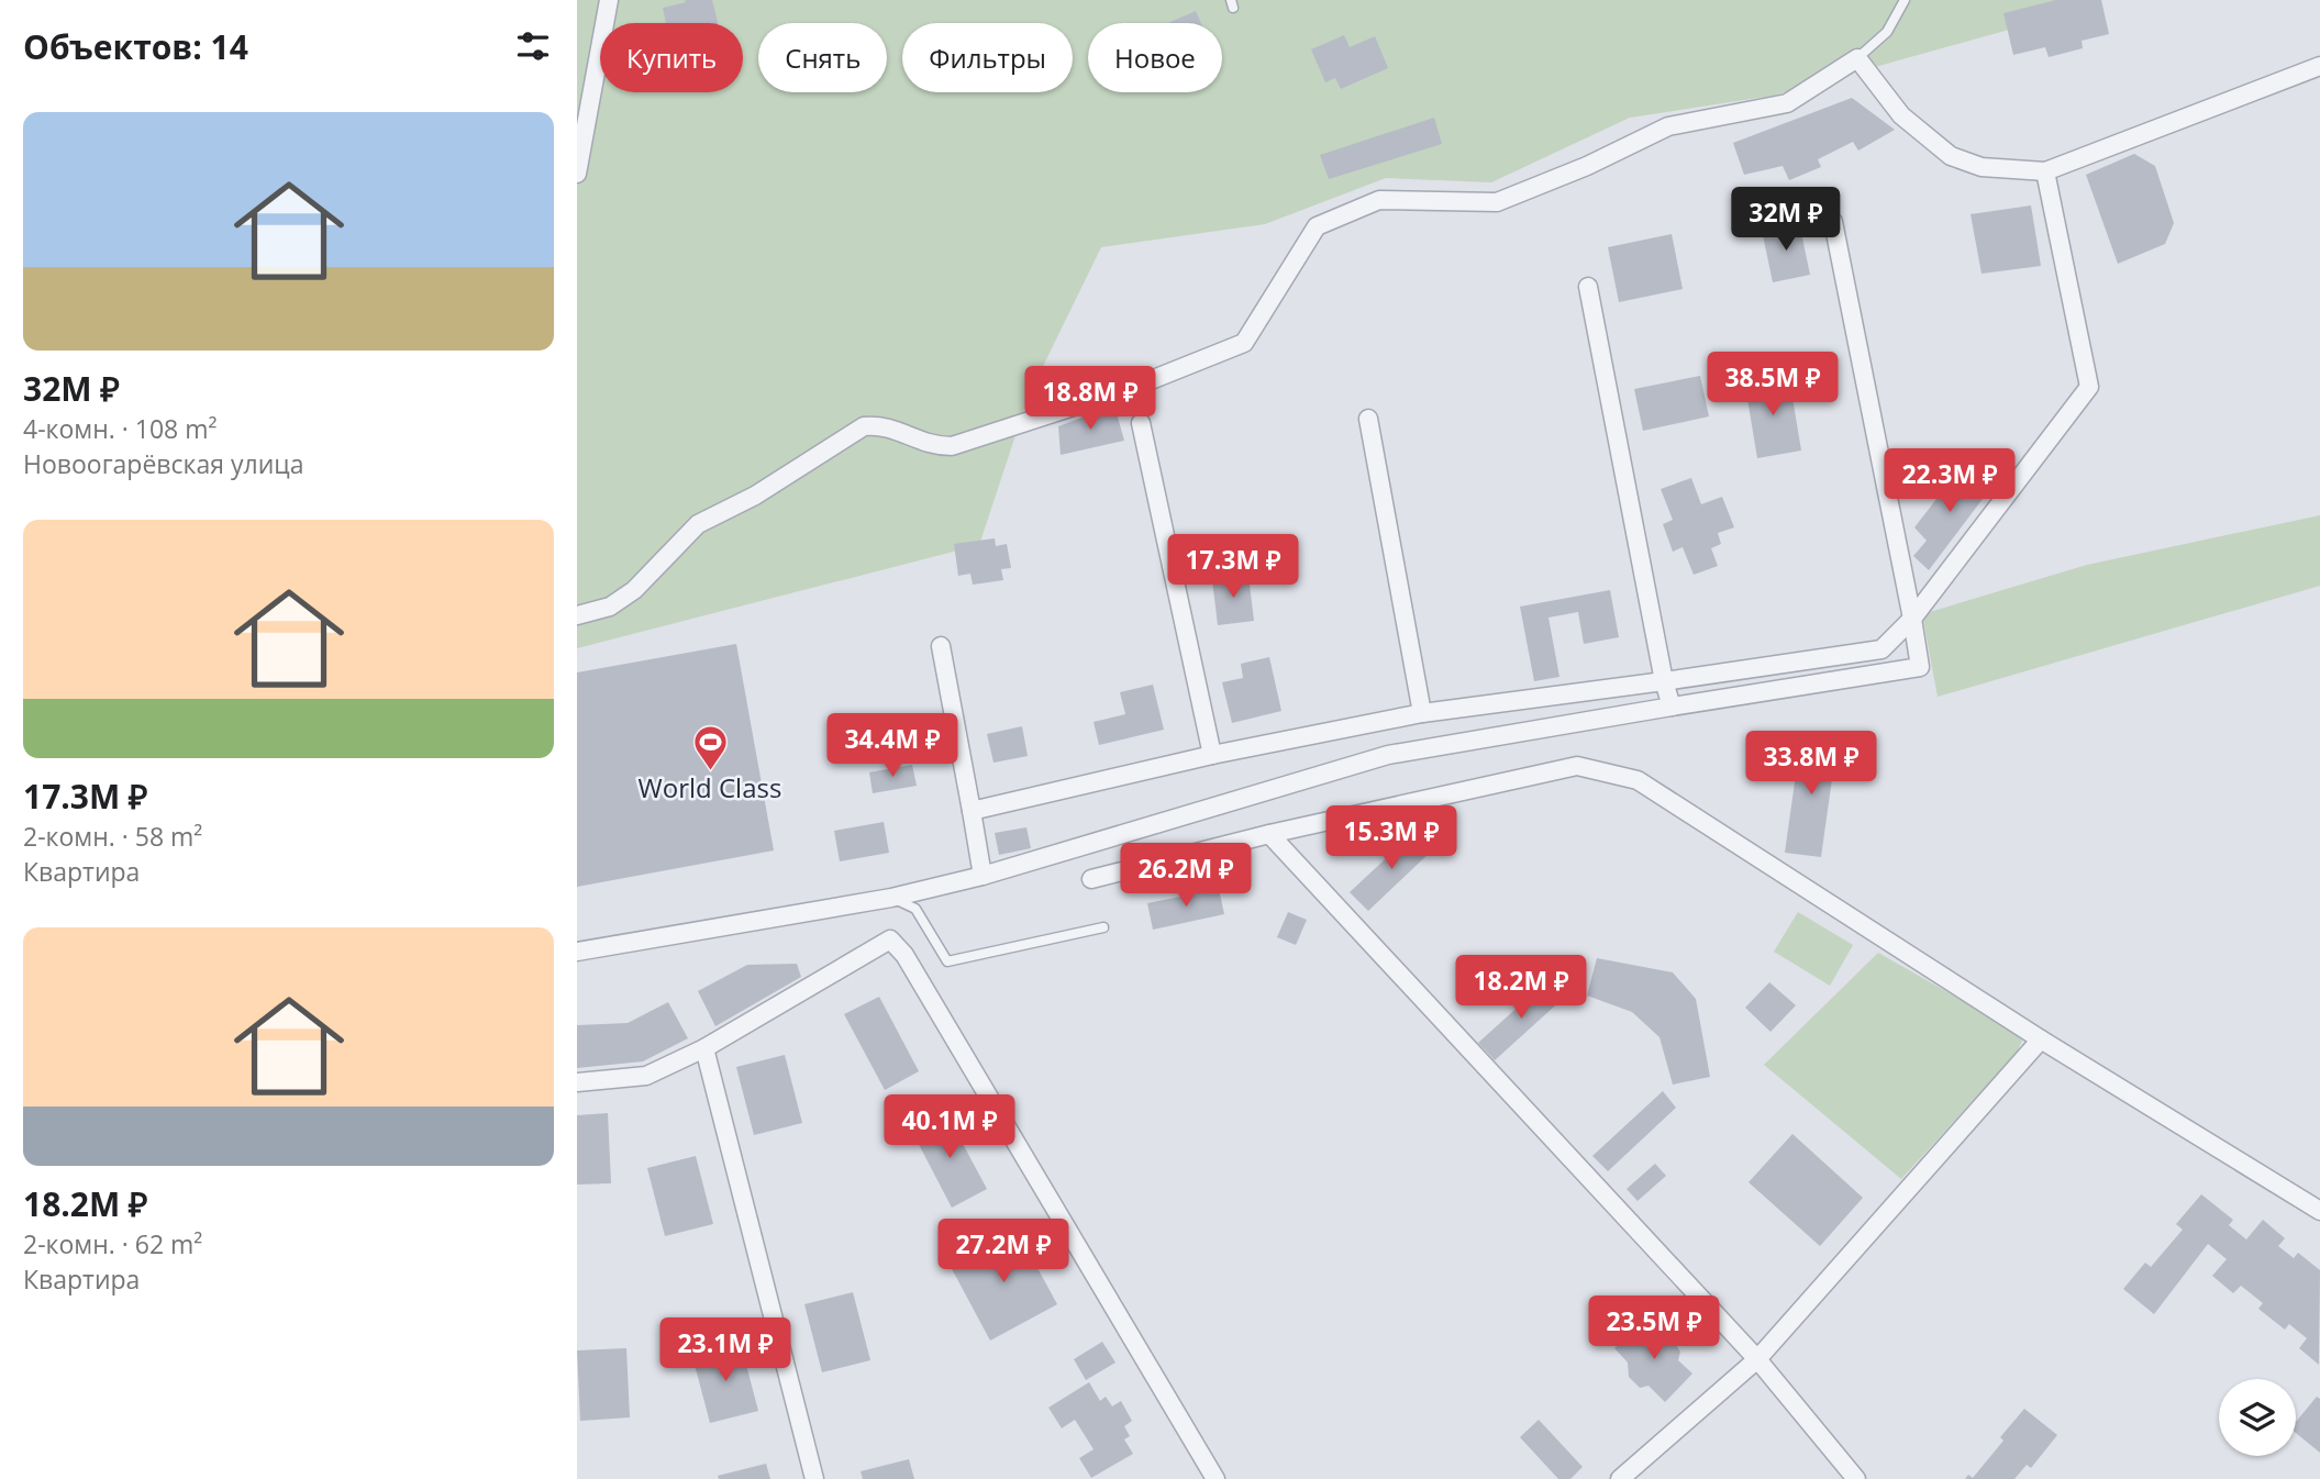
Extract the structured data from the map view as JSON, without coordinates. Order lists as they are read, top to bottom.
{
  "places": {
    "sports": ["World Class"]
  },
  "page": {
    "heading": "Объектов: 14",
    "chip": [
      "Купить",
      "Снять",
      "Фильтры",
      "Новое"
    ],
    "list": [
      {
        "name": "32M ₽",
        "note": "4-комн. · 108 m² · Новоогарёвская улица"
      },
      {
        "name": "17.3M ₽",
        "note": "2-комн. · 58 m² · Квартира"
      },
      {
        "name": "18.2M ₽",
        "note": "2-комн. · 62 m² · Квартира"
      }
    ],
    "price": [
      "32M ₽",
      "38.5M ₽",
      "18.8M ₽",
      "22.3M ₽",
      "17.3M ₽",
      "34.4M ₽",
      "33.8M ₽",
      "15.3M ₽",
      "26.2M ₽",
      "18.2M ₽",
      "40.1M ₽",
      "27.2M ₽",
      "23.5M ₽",
      "23.1M ₽"
    ]
  }
}
